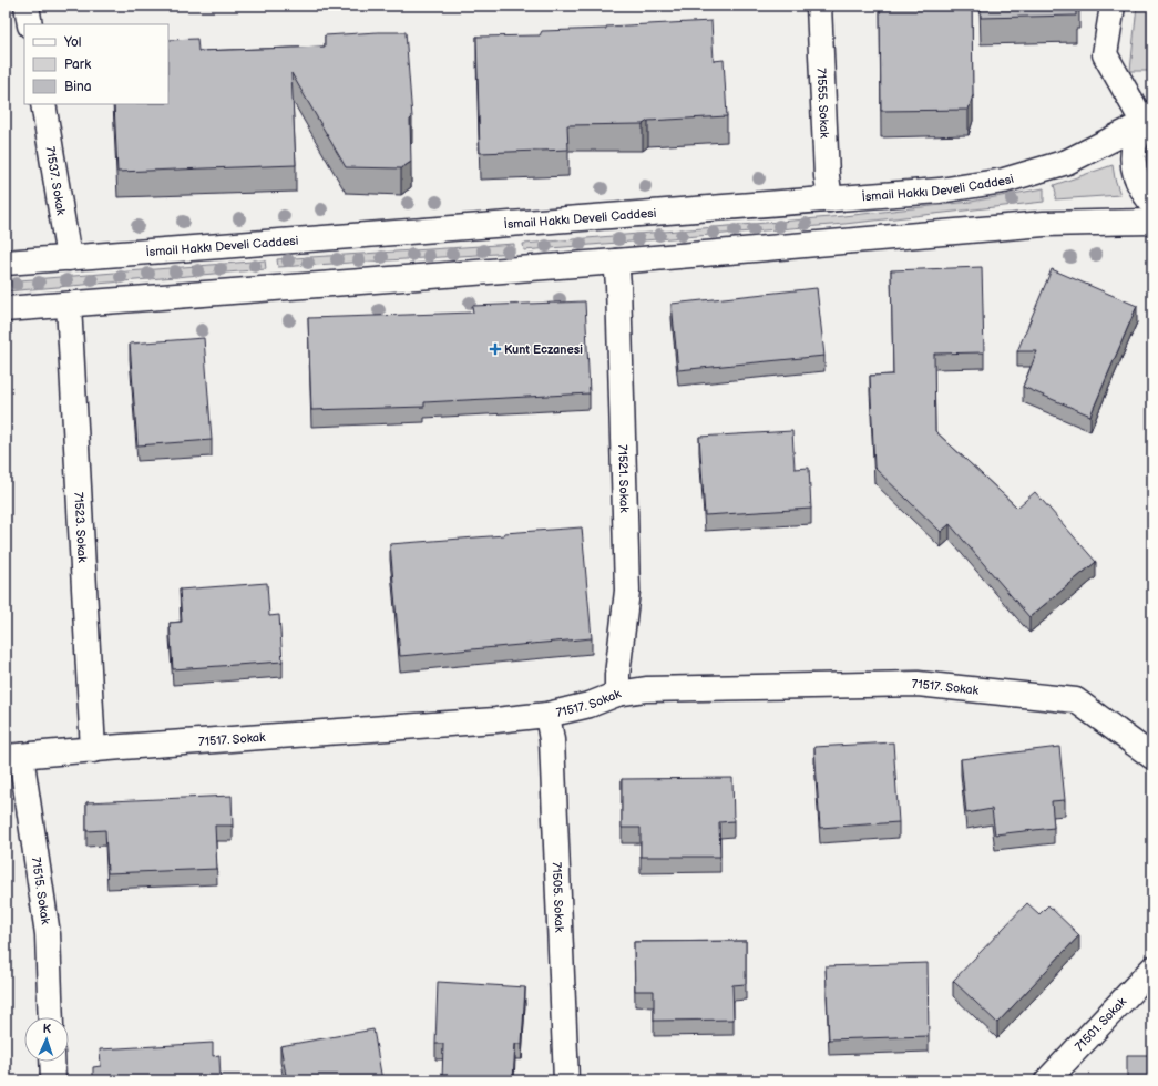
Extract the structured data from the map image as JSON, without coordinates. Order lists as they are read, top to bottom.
{
  "streets": {
    "street": [
      "71555. Sokak",
      "71537. Sokak",
      "İsmail Hakkı Develi Caddesi",
      "71521. Sokak",
      "71523. Sokak",
      "71517. Sokak",
      "71515. Sokak",
      "71505. Sokak",
      "71501. Sokak"
    ]
  },
  "crossings": [
    ["71555. Sokak", "İsmail Hakkı Develi Caddesi"],
    ["71537. Sokak", "İsmail Hakkı Develi Caddesi"],
    ["71521. Sokak", "71517. Sokak"],
    ["71523. Sokak", "71517. Sokak"],
    ["71517. Sokak", "71515. Sokak"],
    ["71517. Sokak", "71505. Sokak"]
  ],
  "places": {
    "health": ["Kunt Eczanesi"]
  },
  "legend": ["Yol", "Park", "Bina"],
  "north": "top"
}
